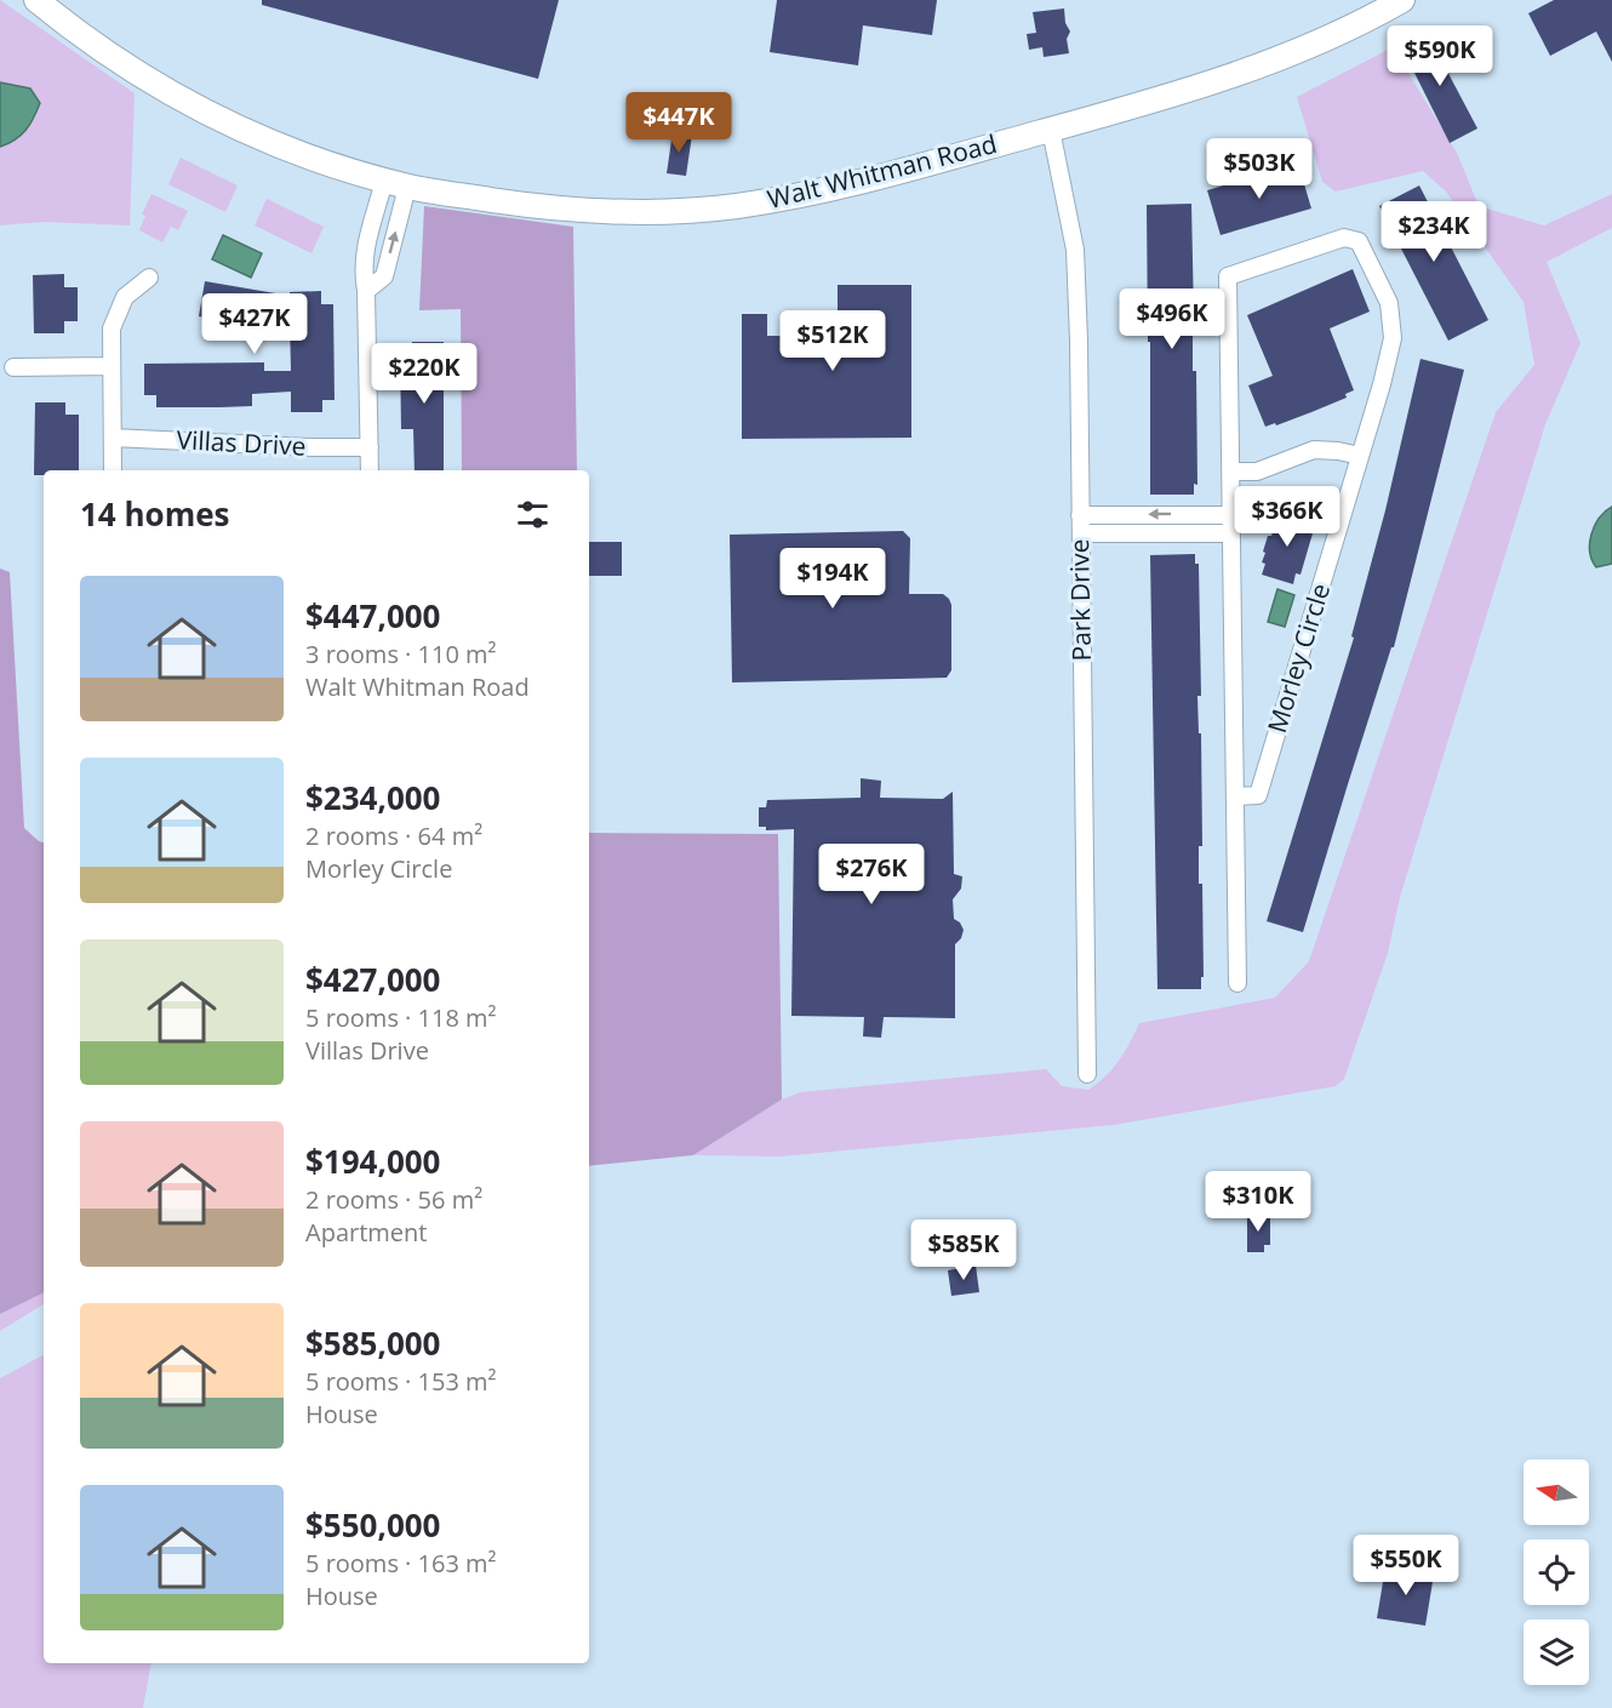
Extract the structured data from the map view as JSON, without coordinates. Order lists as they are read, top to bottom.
{
  "streets": {
    "main road": ["Walt Whitman Road"],
    "street": ["Villas Drive", "Park Drive", "Morley Circle"]
  },
  "crossings": [
    ["Walt Whitman Road", "Park Drive"]
  ],
  "north": "left",
  "page": {
    "price": [
      "$590K",
      "$447K",
      "$503K",
      "$234K",
      "$496K",
      "$427K",
      "$512K",
      "$220K",
      "$366K",
      "$194K",
      "$276K",
      "$310K",
      "$585K",
      "$550K"
    ],
    "heading": "14 homes",
    "list": [
      {
        "name": "$447,000",
        "note": "3 rooms · 110 m² · Walt Whitman Road"
      },
      {
        "name": "$234,000",
        "note": "2 rooms · 64 m² · Morley Circle"
      },
      {
        "name": "$427,000",
        "note": "5 rooms · 118 m² · Villas Drive"
      },
      {
        "name": "$194,000",
        "note": "2 rooms · 56 m² · Apartment"
      },
      {
        "name": "$585,000",
        "note": "5 rooms · 153 m² · House"
      },
      {
        "name": "$550,000",
        "note": "5 rooms · 163 m² · House"
      }
    ]
  }
}
